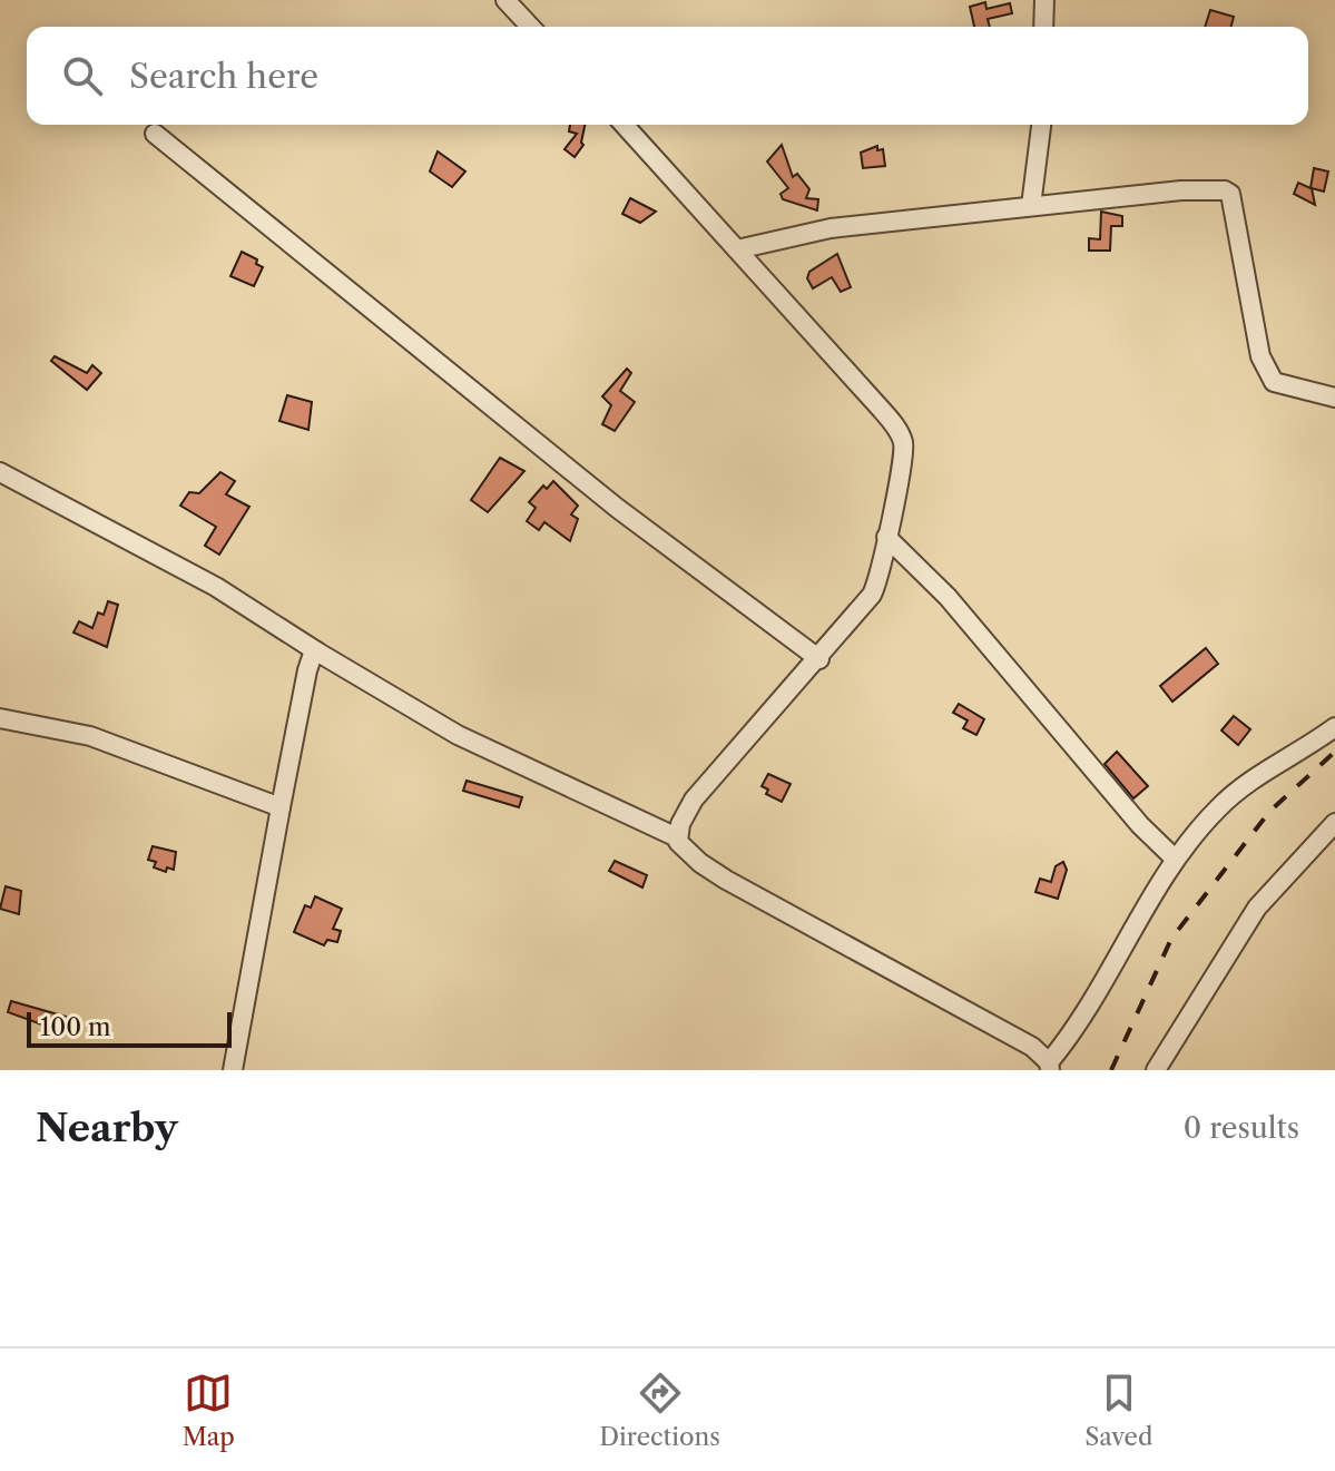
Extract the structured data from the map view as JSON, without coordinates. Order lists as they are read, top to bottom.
{
  "scale_bar": "100 m",
  "page": {
    "search": "Search here",
    "scale": "100 m",
    "heading": ["Nearby", "0 results"],
    "nav": ["Map", "Directions", "Saved"]
  }
}
